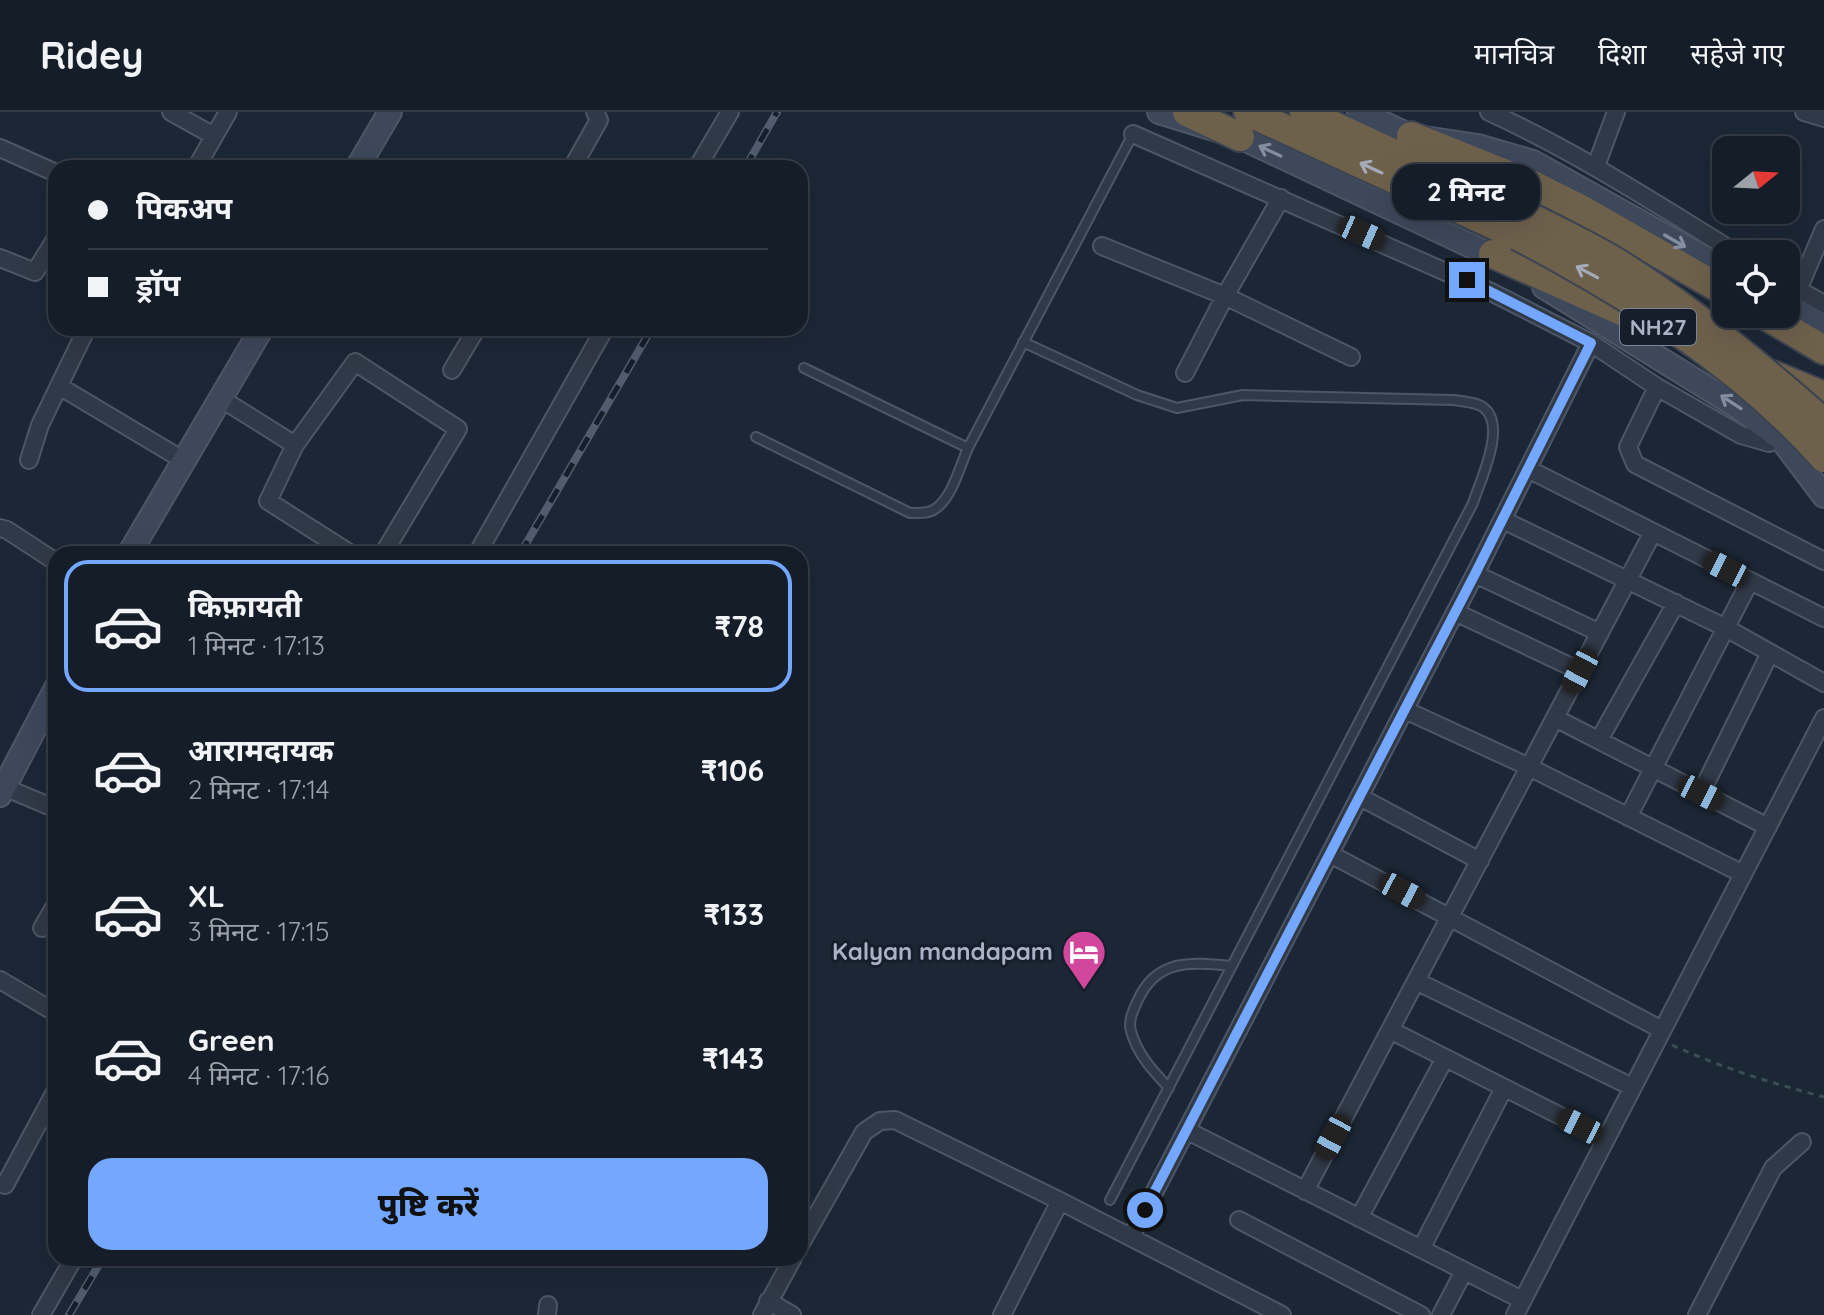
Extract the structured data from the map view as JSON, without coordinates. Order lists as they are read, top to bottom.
{
  "streets": {
    "highway": ["NH27"]
  },
  "places": {
    "hotel": ["Kalyan mandapam"]
  },
  "north": "right",
  "page": {
    "header": "Ridey",
    "nav": ["मानचित्र", "दिशा", "सहेजे गए"],
    "banner": ["पिकअप", "ड्रॉप"],
    "bubble": "2 मिनट",
    "list": [
      {
        "name": "किफ़ायती",
        "note": "1 मिनट · 17:13",
        "value": "₹78"
      },
      {
        "name": "आरामदायक",
        "note": "2 मिनट · 17:14",
        "value": "₹106"
      },
      {
        "name": "XL",
        "note": "3 मिनट · 17:15",
        "value": "₹133"
      },
      {
        "name": "Green",
        "note": "4 मिनट · 17:16",
        "value": "₹143"
      }
    ],
    "buttons": "पुष्टि करें"
  }
}
